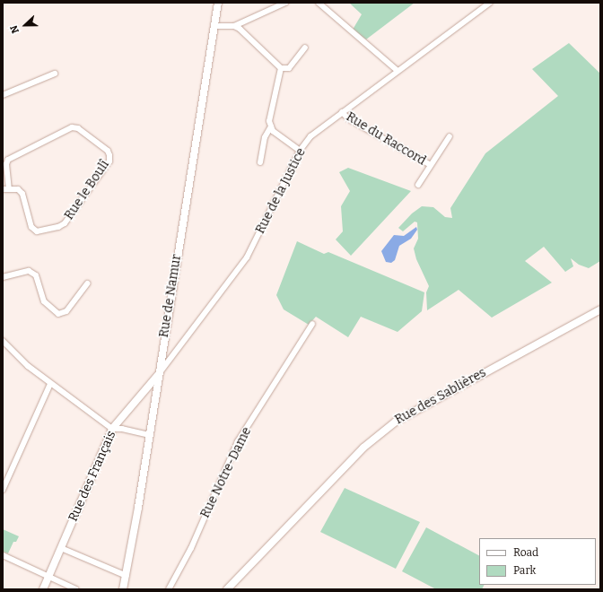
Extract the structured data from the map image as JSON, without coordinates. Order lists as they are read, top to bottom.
{
  "streets": {
    "main road": ["Rue de Namur", "Rue des Sablières", "Rue des Français"],
    "street": [
      "Rue du Raccord",
      "Rue le Boulî",
      "Rue de la Justice",
      "Rue Notre-Dame"
    ]
  },
  "crossings": [
    ["Rue du Raccord", "Rue de la Justice"],
    ["Rue de la Justice", "Rue de Namur"],
    ["Rue de la Justice", "Rue des Français"],
    ["Rue de Namur", "Rue des Français"]
  ],
  "legend": ["Road", "Park"],
  "north": "left"
}
